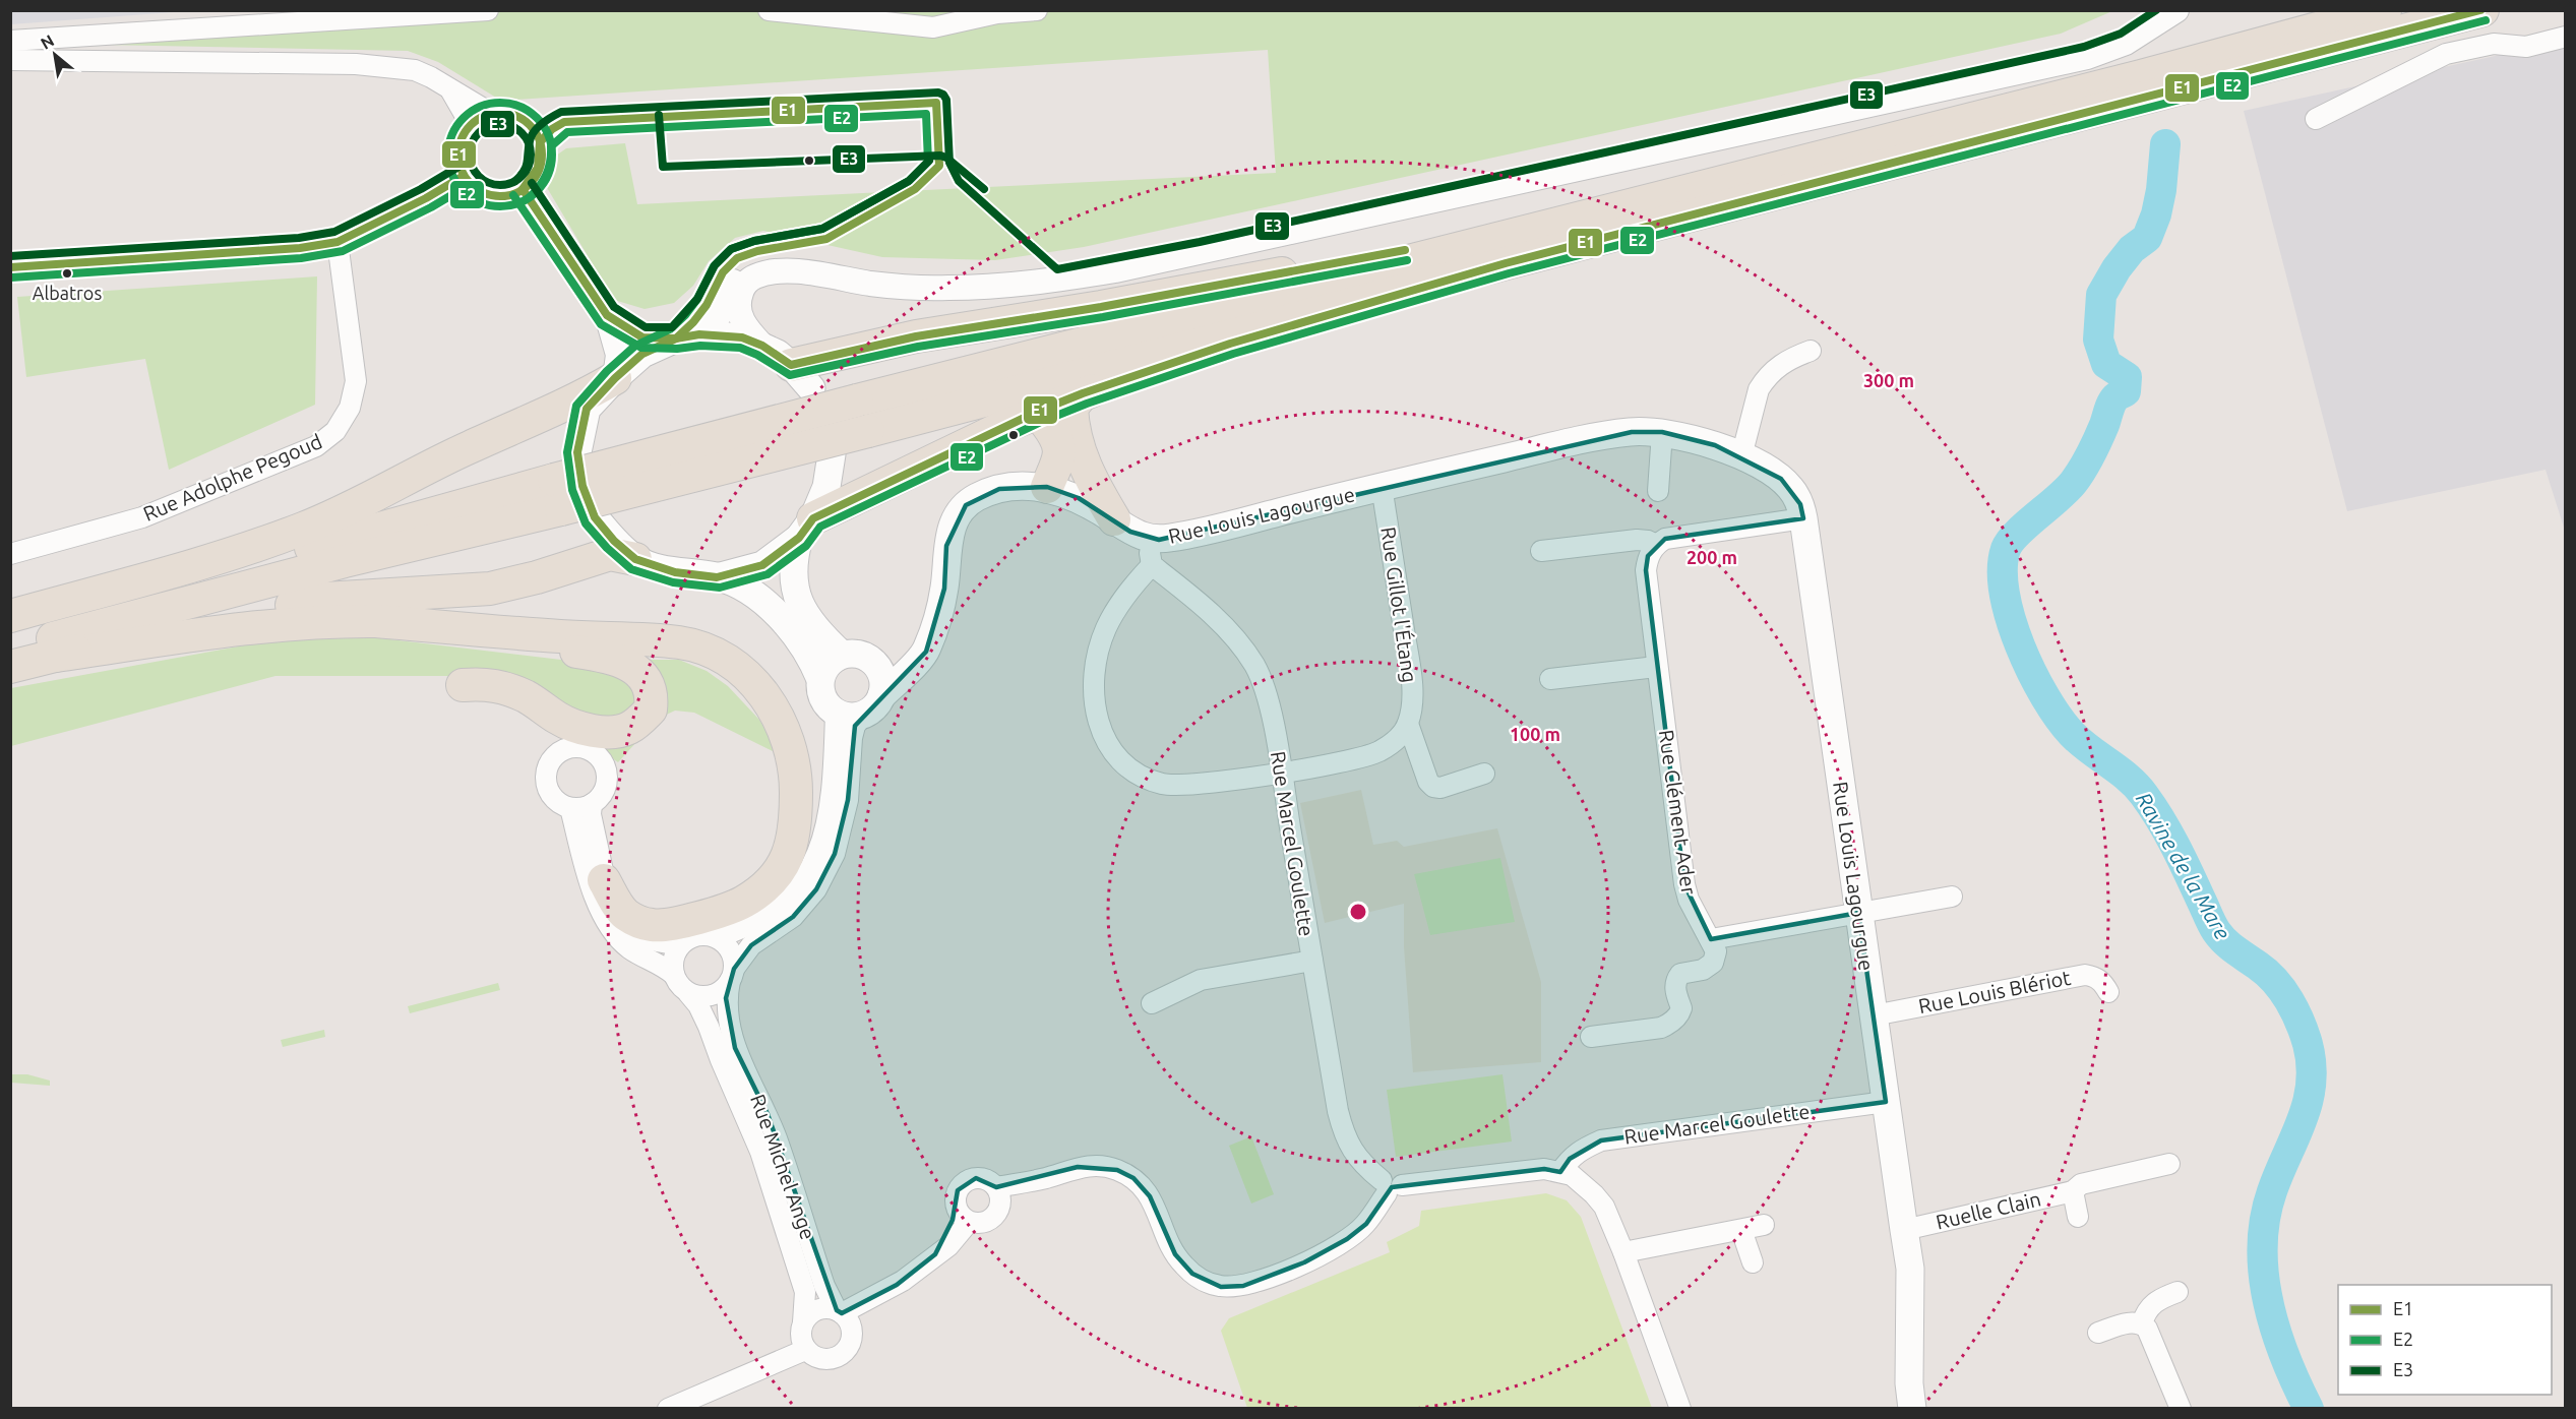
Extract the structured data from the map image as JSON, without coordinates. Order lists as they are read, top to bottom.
{
  "streets": {
    "main road": ["Rue Louis Lagourgue"],
    "street": [
      "Rue Adolphe Pegoud",
      "Rue Gillot l'Étang",
      "Rue Clément Ader",
      "Rue Marcel Goulette",
      "Rue Louis Blériot",
      "Rue Michel Ange",
      "Ruelle Clain"
    ]
  },
  "crossings": [
    ["Rue Louis Lagourgue", "Rue Gillot l'Étang"],
    ["Rue Louis Lagourgue", "Rue Marcel Goulette"],
    ["Rue Louis Lagourgue", "Rue Louis Blériot"],
    ["Rue Louis Lagourgue", "Ruelle Clain"]
  ],
  "water": ["Ravine de la Mare"],
  "places": ["Albatros"],
  "lines": ["transit line E1", "transit line E3", "transit line E2"],
  "legend": ["E1", "E2", "E3"],
  "north": "top left",
  "rings": ["300 m", "200 m", "100 m"]
}
